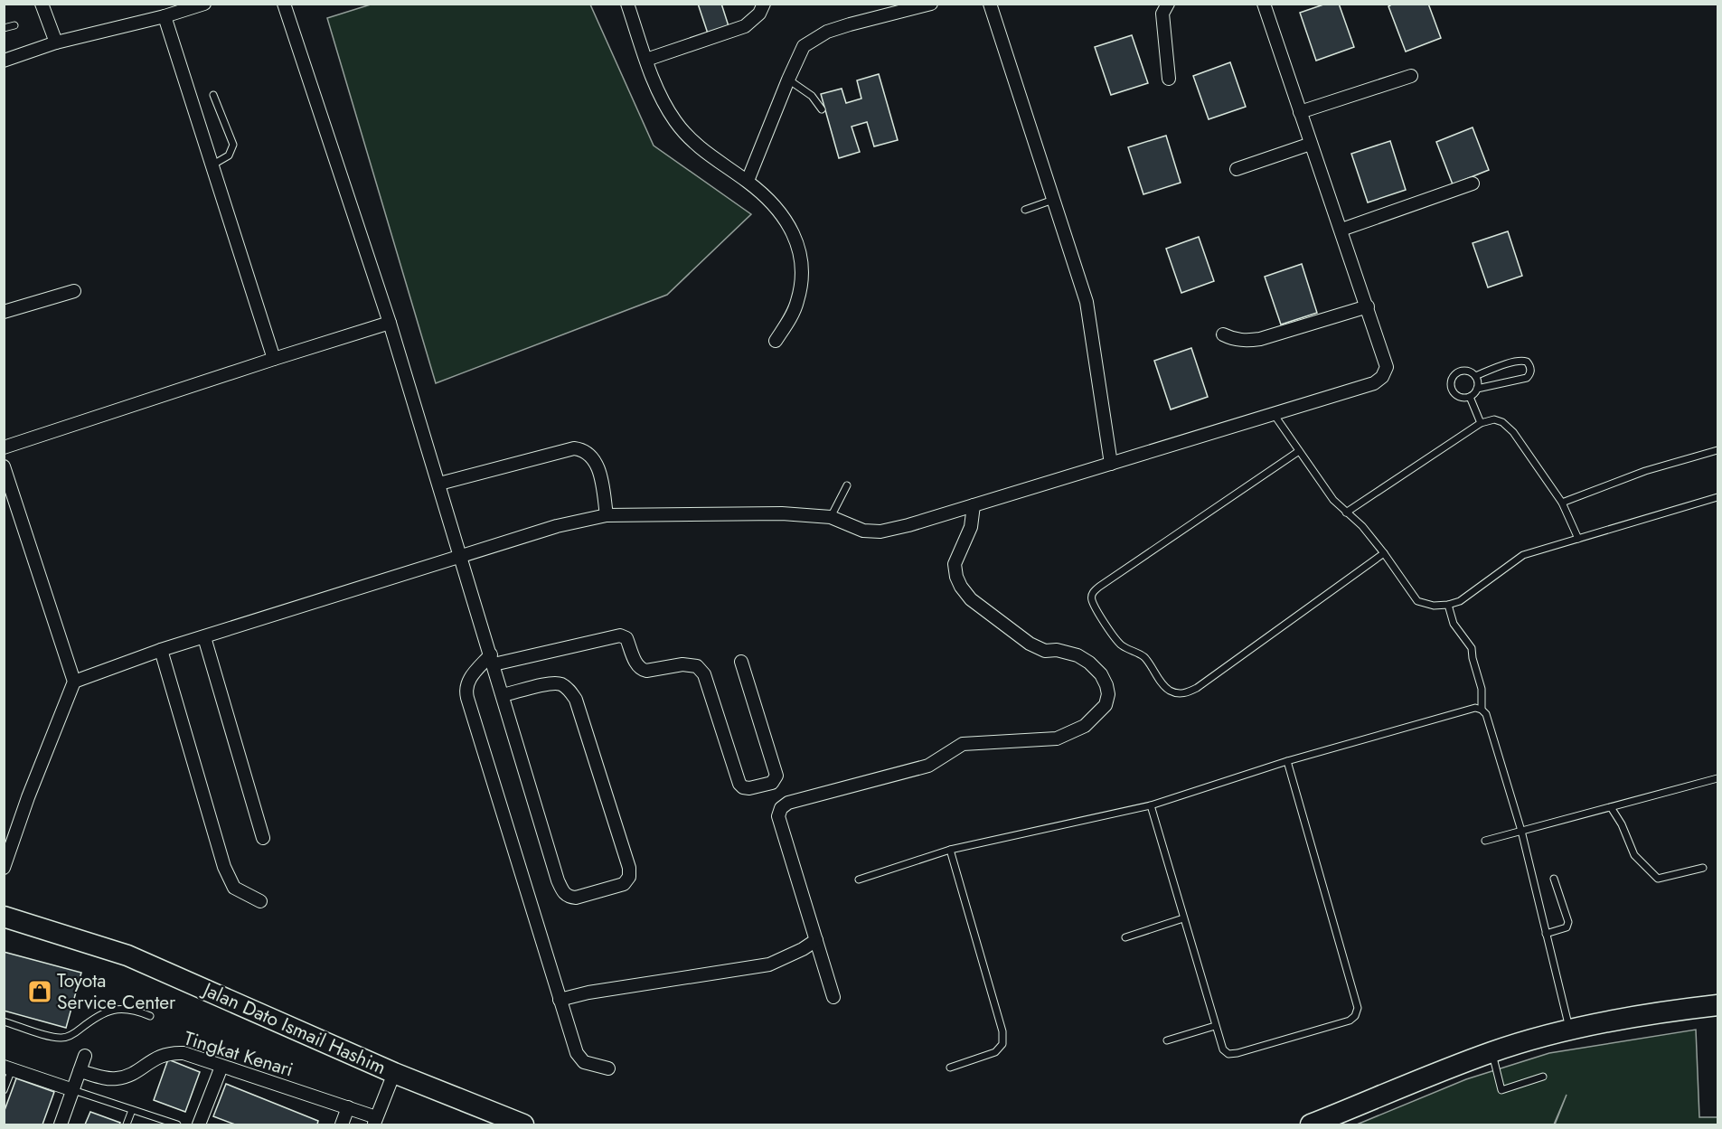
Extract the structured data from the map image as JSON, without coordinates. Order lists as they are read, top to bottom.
{
  "streets": {
    "main road": ["Jalan Dato Ismail Hashim"],
    "street": ["Tingkat Kenari"]
  },
  "places": {
    "shop": ["Toyota Service Center"]
  }
}
